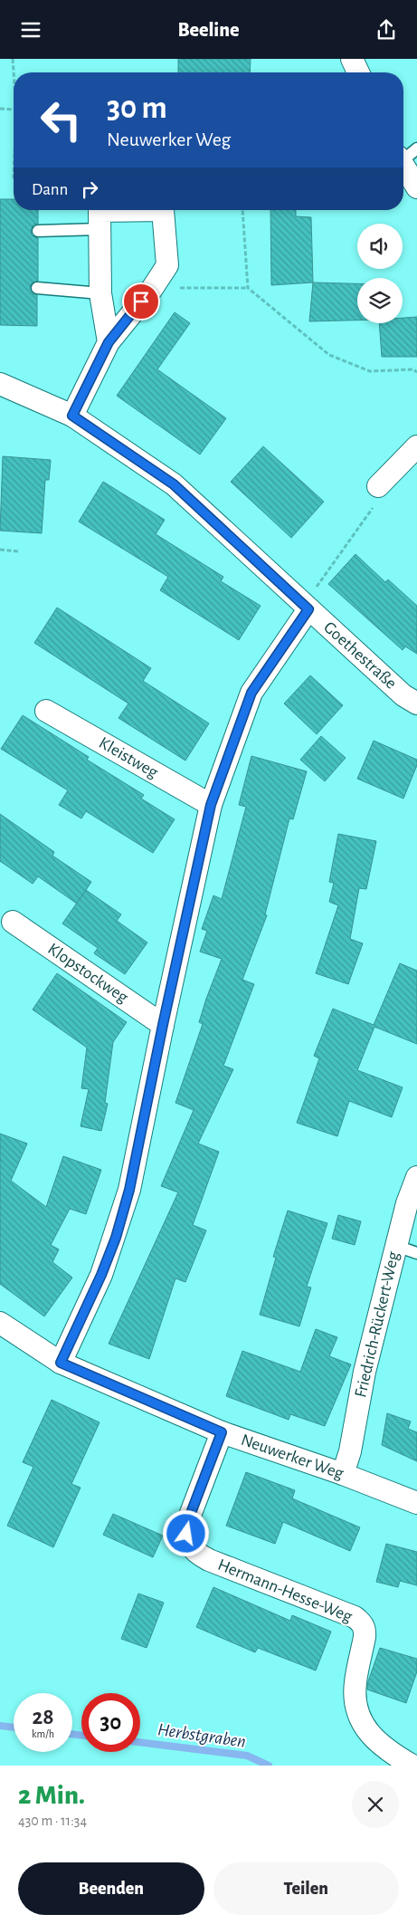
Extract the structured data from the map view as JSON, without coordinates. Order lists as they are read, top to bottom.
{
  "streets": {
    "street": [
      "Goethestraße",
      "Kleistweg",
      "Klopstockweg",
      "Friedrich-Rückert-Weg",
      "Neuwerker Weg",
      "Hermann-Hesse-Weg"
    ]
  },
  "crossings": [
    ["Friedrich-Rückert-Weg", "Neuwerker Weg"],
    ["Neuwerker Weg", "Hermann-Hesse-Weg"]
  ],
  "water": ["Herbstgraben"],
  "page": {
    "header": "Beeline",
    "turn": ["30 m", "Neuwerker Weg"],
    "then": "Dann",
    "speed": "28 km/h",
    "limit": "30",
    "heading": ["2 Min.", "430 m · 11:34"],
    "buttons": ["Beenden", "Teilen"]
  }
}
